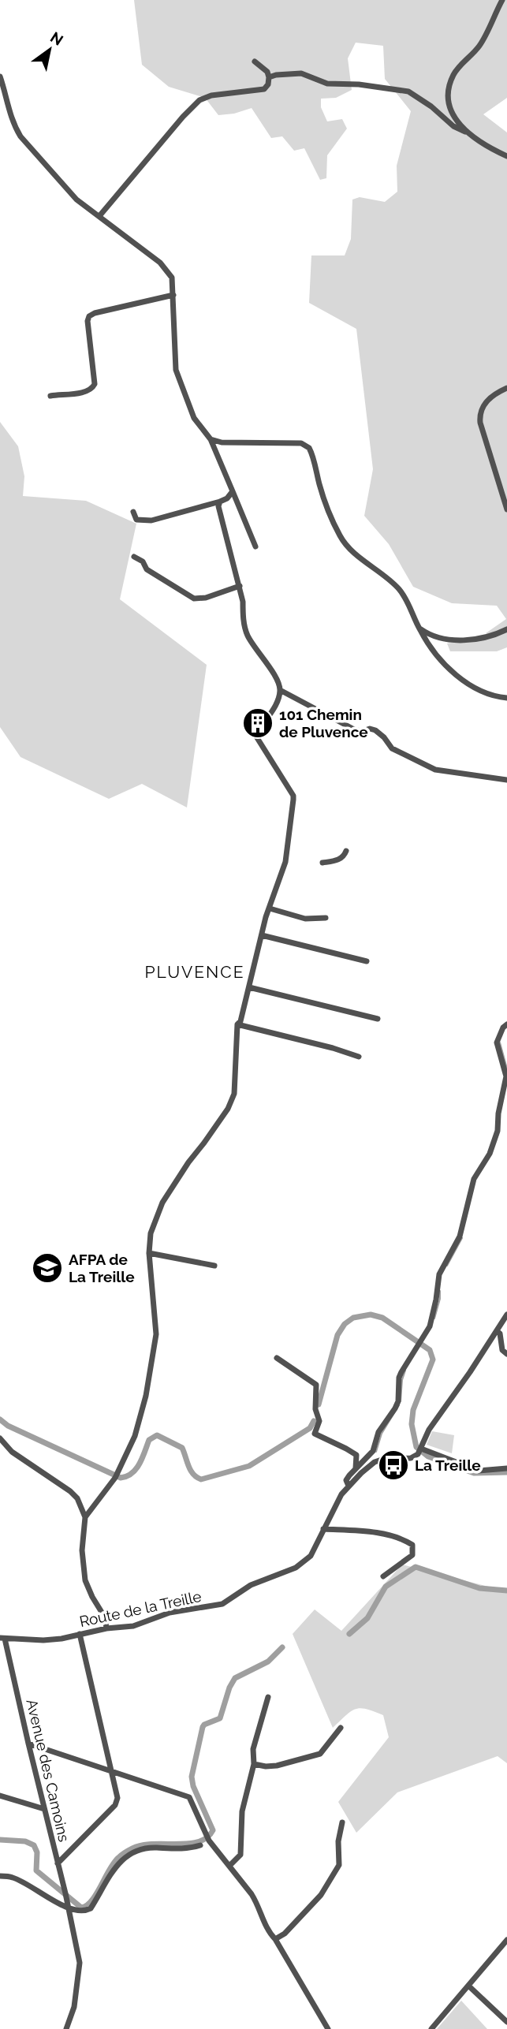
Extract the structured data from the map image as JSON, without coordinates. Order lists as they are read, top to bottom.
{
  "streets": {
    "street": ["Route de la Treille", "Avenue des Camoins"]
  },
  "crossings": [
    ["Route de la Treille", "Avenue des Camoins"]
  ],
  "districts": ["PLUVENCE"],
  "places": {
    "building": ["101 Chemin de Pluvence"],
    "school or university": ["AFPA de La Treille"],
    "bus stop": ["La Treille"]
  },
  "north": "top right"
}
